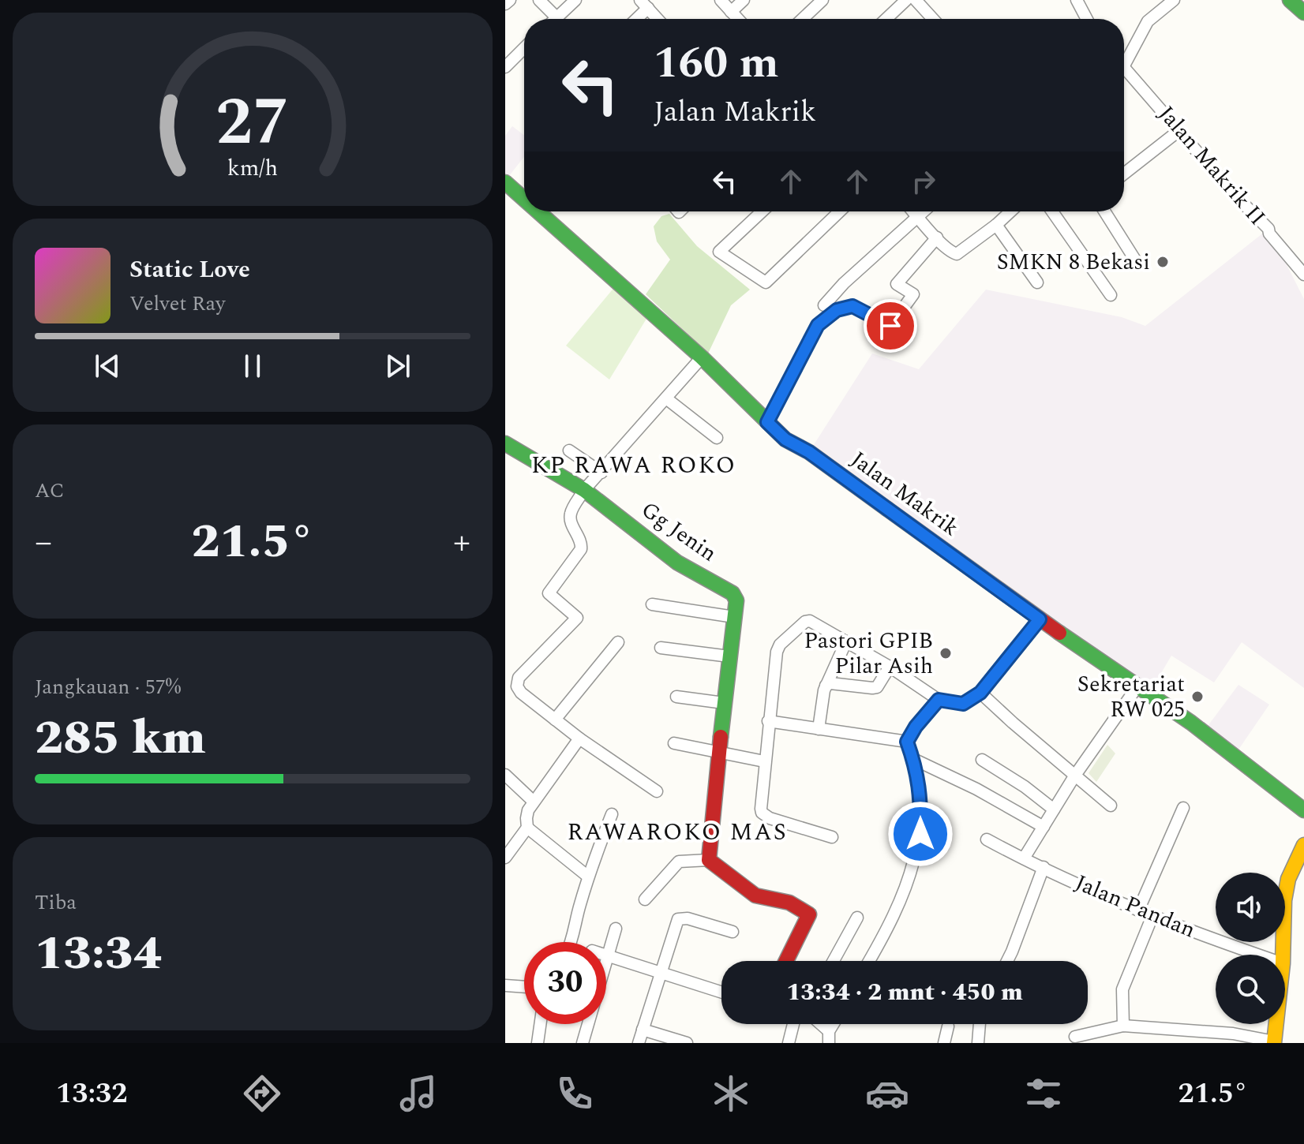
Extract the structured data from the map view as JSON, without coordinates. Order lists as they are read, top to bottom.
{
  "streets": {
    "street": [
      "Jalan Makrik II",
      "Jalan Makrik",
      "Gg Jenin",
      "Jalan Pandan"
    ]
  },
  "districts": ["KP RAWA ROKO", "RAWAROKO MAS"],
  "places": ["SMKN 8 Bekasi", "Pastori GPIB Pilar Asih", "Sekretariat RW 025"],
  "page": {
    "turn": ["160 m", "Jalan Makrik"],
    "song": ["Static Love", "Velvet Ray"],
    "tile": [
      "AC",
      ["Jangkauan · 57%", "285 km"],
      ["Tiba", "13:34"]
    ],
    "heat": ["−", "21.5°", "+"],
    "limit": "30",
    "trip": "13:34 · 2 mnt · 450 m",
    "tabs": ["13:32", "21.5°"],
    "gauge": ["27", "km/h"]
  }
}
